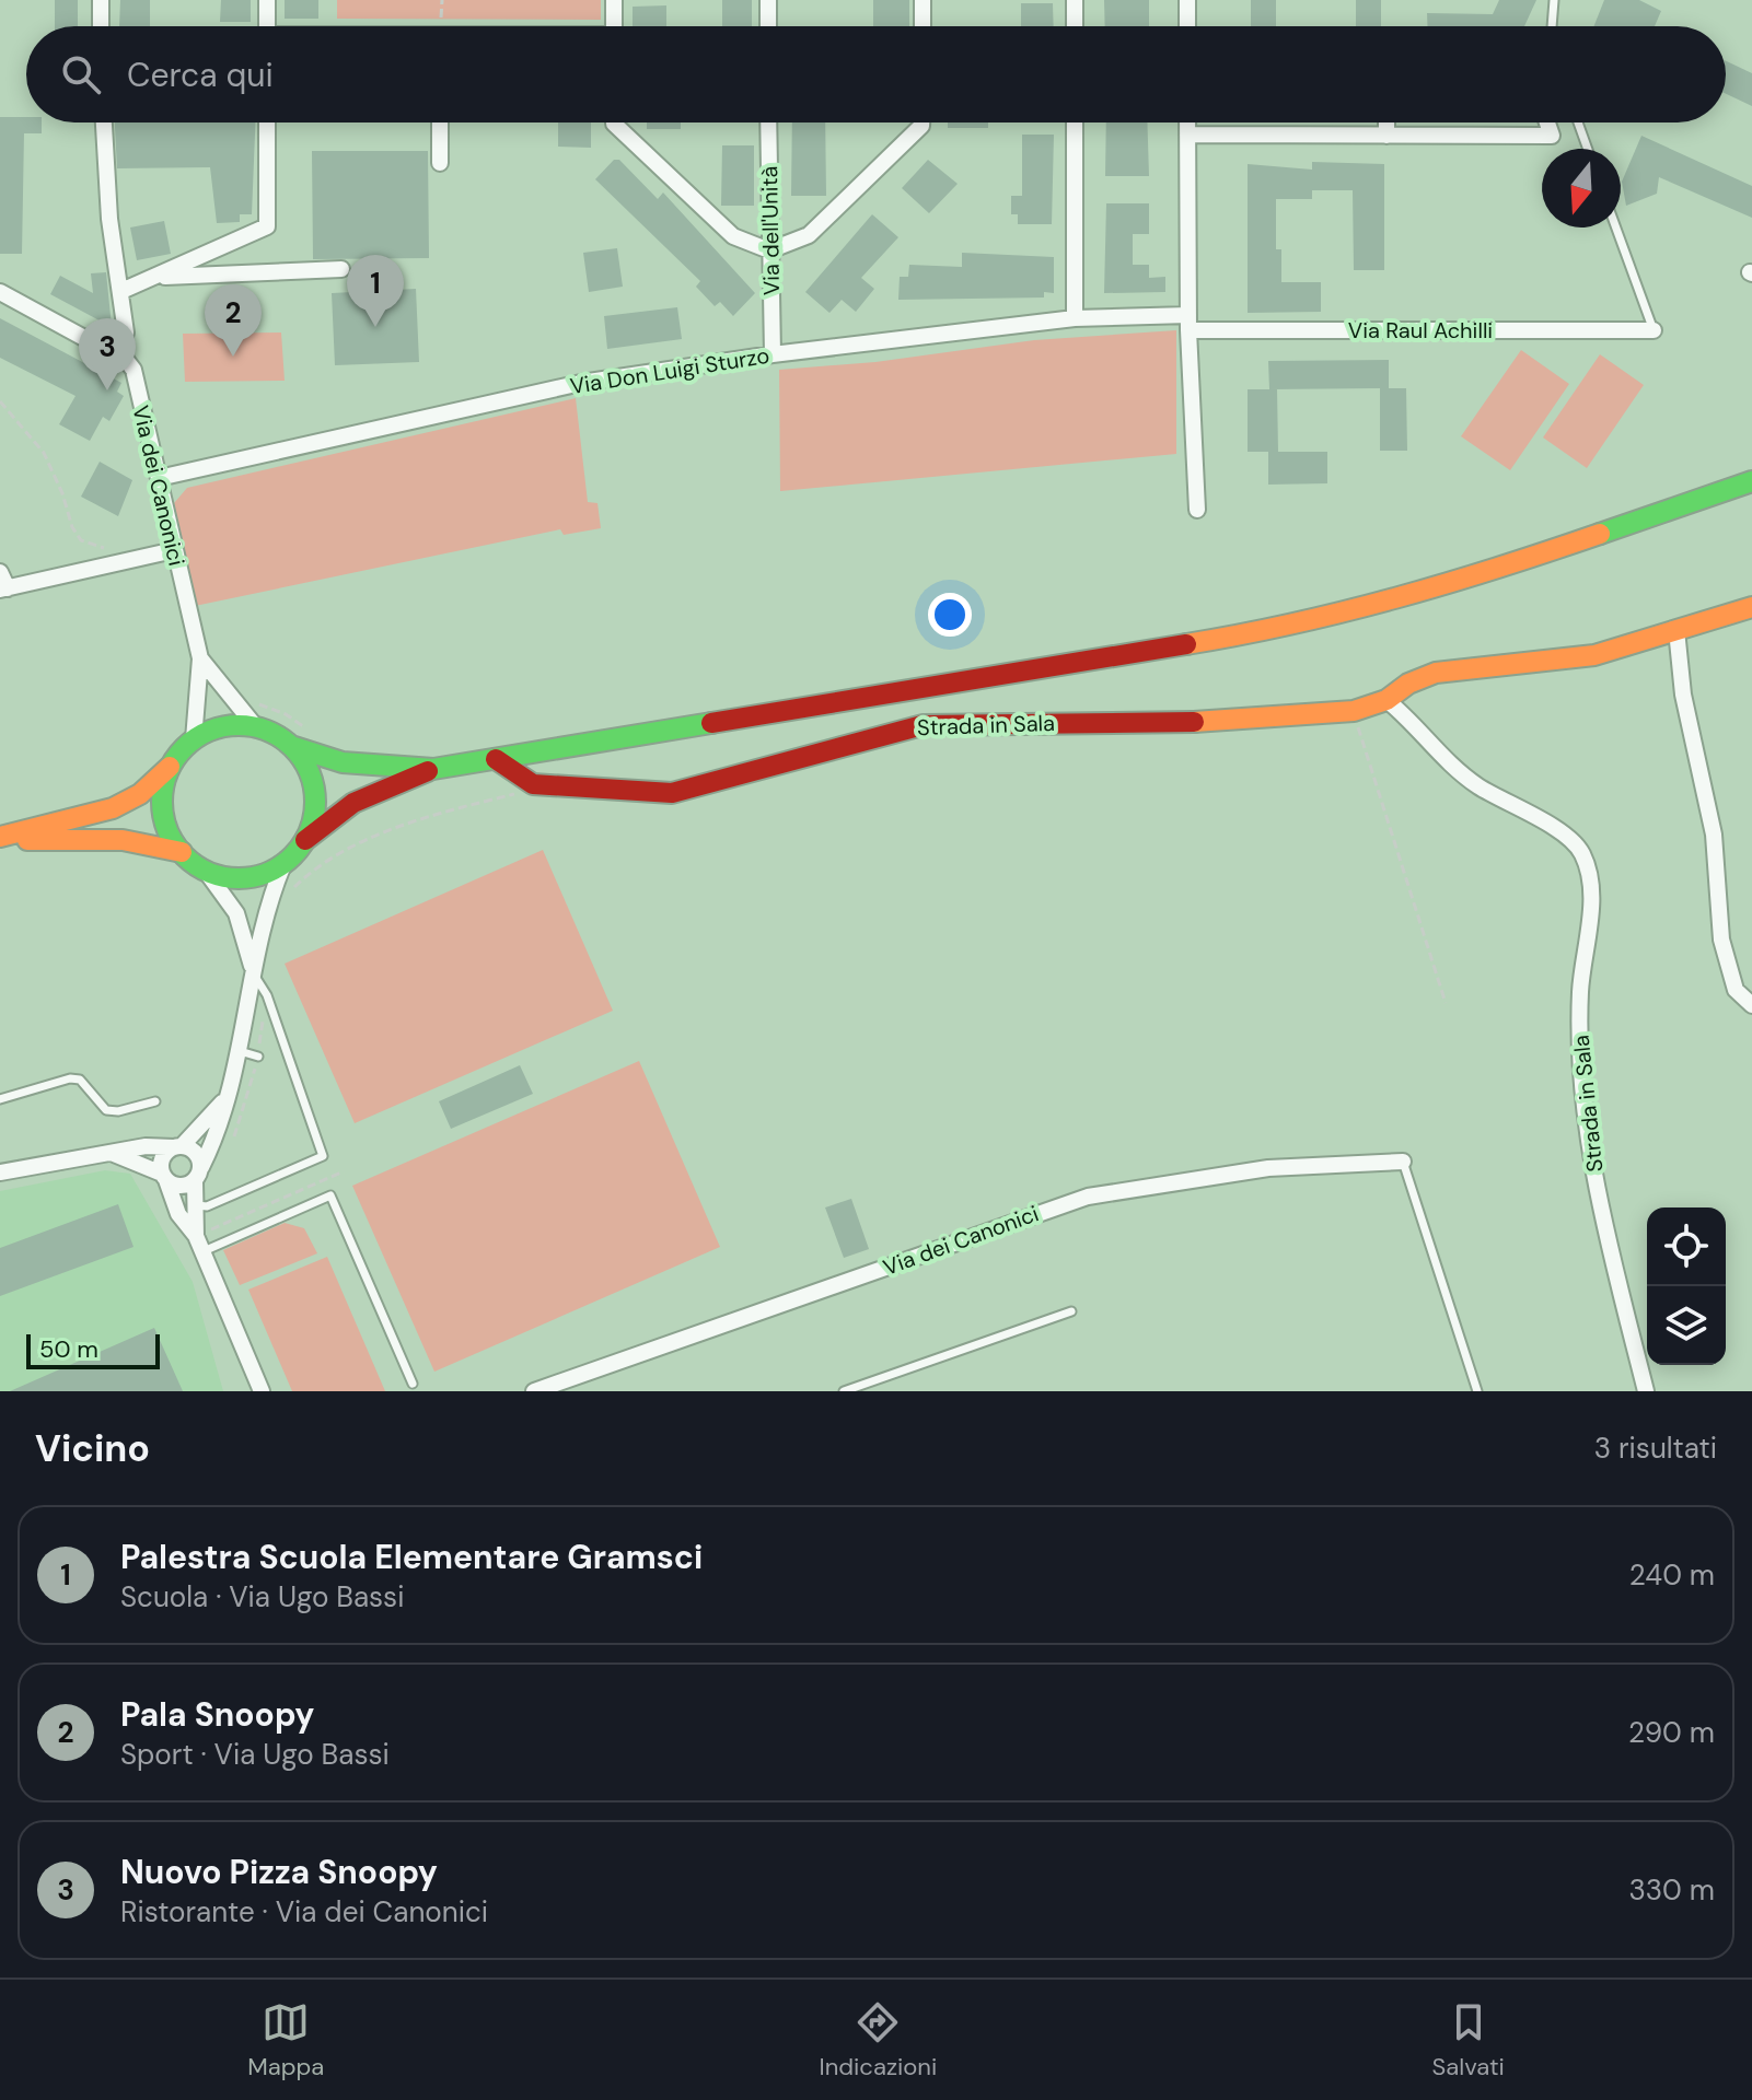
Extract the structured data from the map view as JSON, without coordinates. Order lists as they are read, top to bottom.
{
  "streets": {
    "main road": ["Strada in Sala"],
    "street": [
      "Via dell'Unità",
      "Via Raul Achilli",
      "Via Don Luigi Sturzo",
      "Via dei Canonici"
    ]
  },
  "crossings": [
    ["Via dell'Unità", "Via Don Luigi Sturzo"],
    ["Via Raul Achilli", "Via Don Luigi Sturzo"],
    ["Via Don Luigi Sturzo", "Via dei Canonici"]
  ],
  "scale_bar": "50 m",
  "north": "bottom",
  "page": {
    "search": "Cerca qui",
    "pins": ["1", "2", "3"],
    "scale": "50 m",
    "heading": ["Vicino", "3 risultati"],
    "list": [
      {
        "mark": "1",
        "name": "Palestra Scuola Elementare Gramsci",
        "note": "Scuola · Via Ugo Bassi",
        "value": "240 m"
      },
      {
        "mark": "2",
        "name": "Pala Snoopy",
        "note": "Sport · Via Ugo Bassi",
        "value": "290 m"
      },
      {
        "mark": "3",
        "name": "Nuovo Pizza Snoopy",
        "note": "Ristorante · Via dei Canonici",
        "value": "330 m"
      }
    ],
    "nav": ["Mappa", "Indicazioni", "Salvati"]
  }
}
